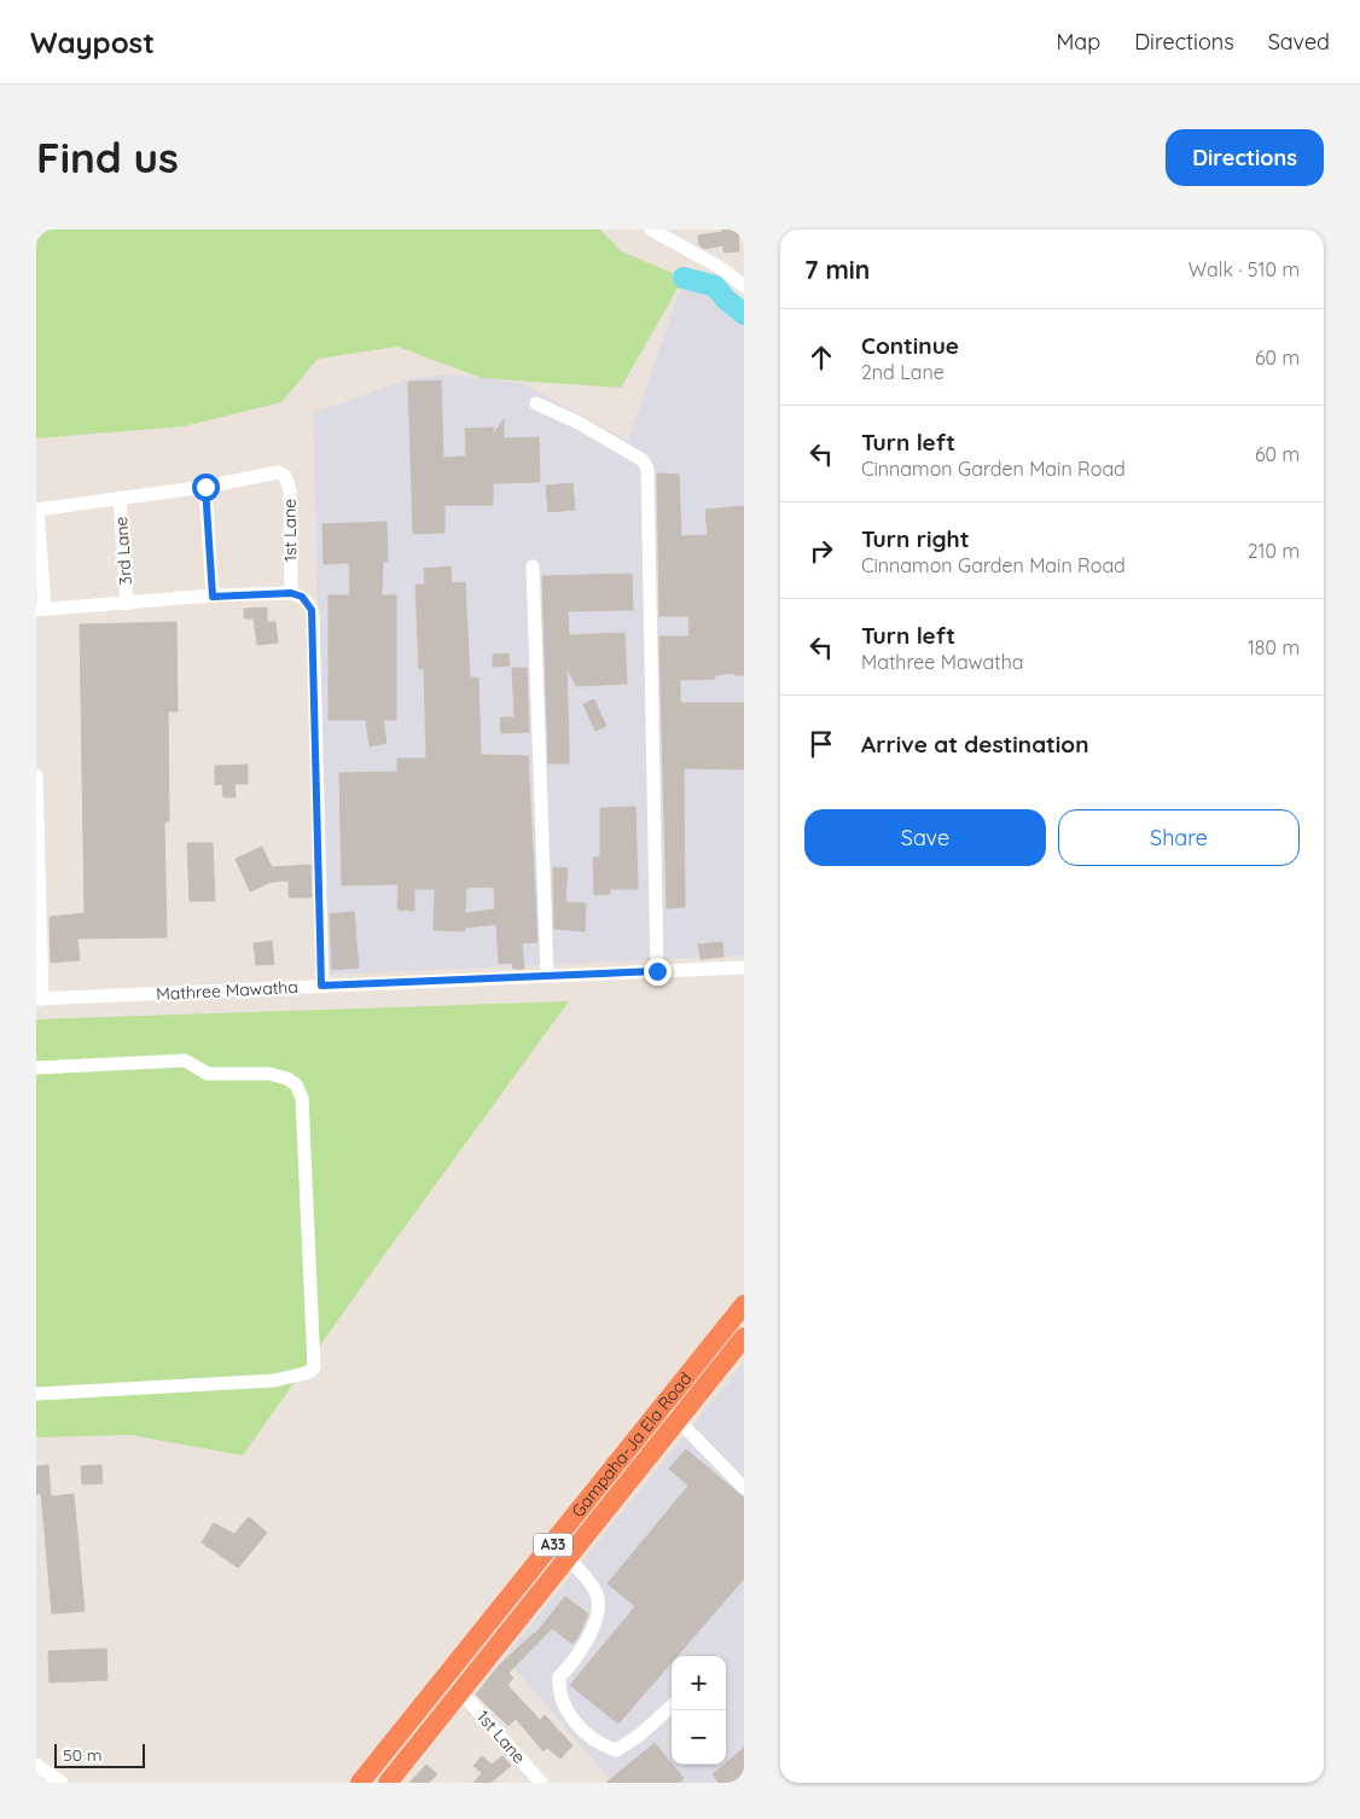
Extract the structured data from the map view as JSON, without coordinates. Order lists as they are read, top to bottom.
{
  "streets": {
    "highway": ["Gampaha-Ja Ela Road", "A33"],
    "street": ["1st Lane", "3rd Lane", "Mathree Mawatha"]
  },
  "crossings": [
    ["1st Lane", "Gampaha-Ja Ela Road"]
  ],
  "scale_bar": "50 m",
  "page": {
    "header": "Waypost",
    "nav": ["Map", "Directions", "Saved"],
    "buttons": [
      "Directions",
      ["Save", "Share"]
    ],
    "title": "Find us",
    "heading": ["7 min", "Walk · 510 m"],
    "list": [
      ["Continue", "2nd Lane", "60 m"],
      ["Turn left", "Cinnamon Garden Main Road", "60 m"],
      ["Turn right", "Cinnamon Garden Main Road", "210 m"],
      ["Turn left", "Mathree Mawatha", "180 m"],
      "Arrive at destination"
    ],
    "map_buttons": ["+", "−"],
    "scale": "50 m"
  }
}
